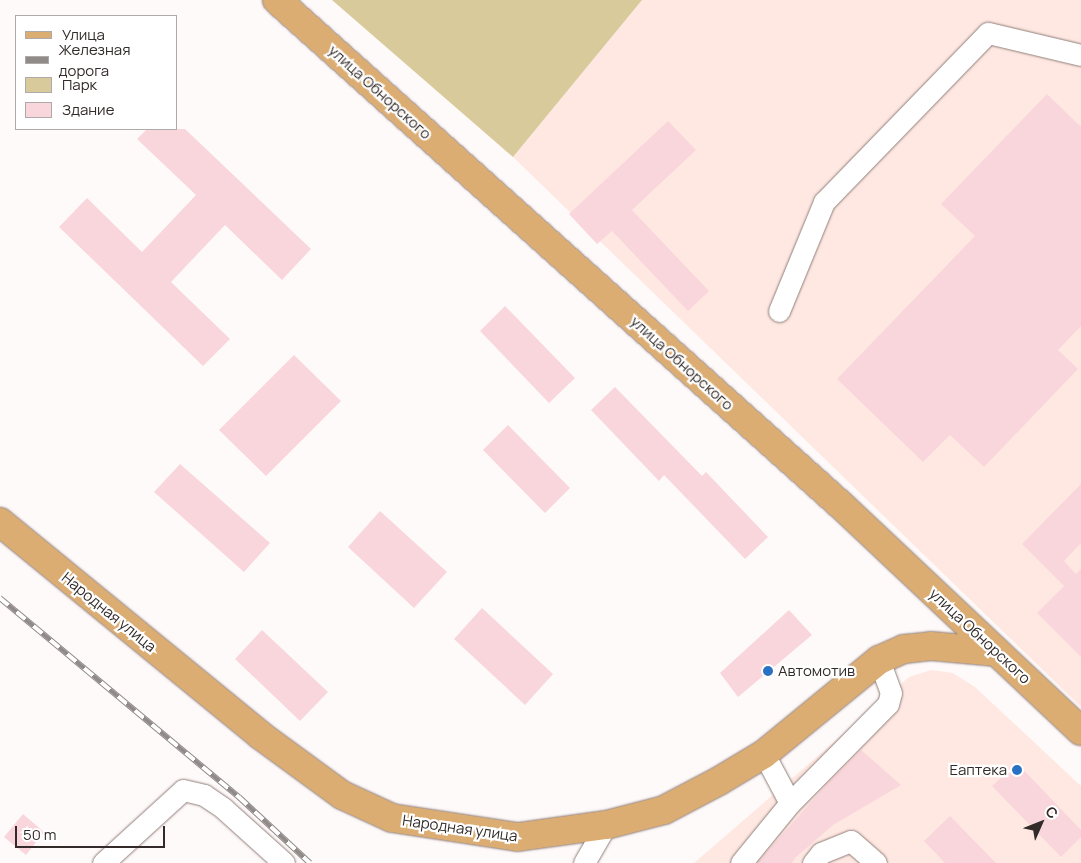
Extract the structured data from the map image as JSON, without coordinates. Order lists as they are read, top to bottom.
{
  "streets": {
    "main road": ["улица Обнорского", "Народная улица"]
  },
  "crossings": [
    ["улица Обнорского", "Народная улица"]
  ],
  "places": ["Автомотив", "Еаптека"],
  "legend": [
    "Улица",
    "Железная дорога",
    "Парк",
    "Здание"
  ],
  "scale_bar": "50 m",
  "north": "top right"
}
